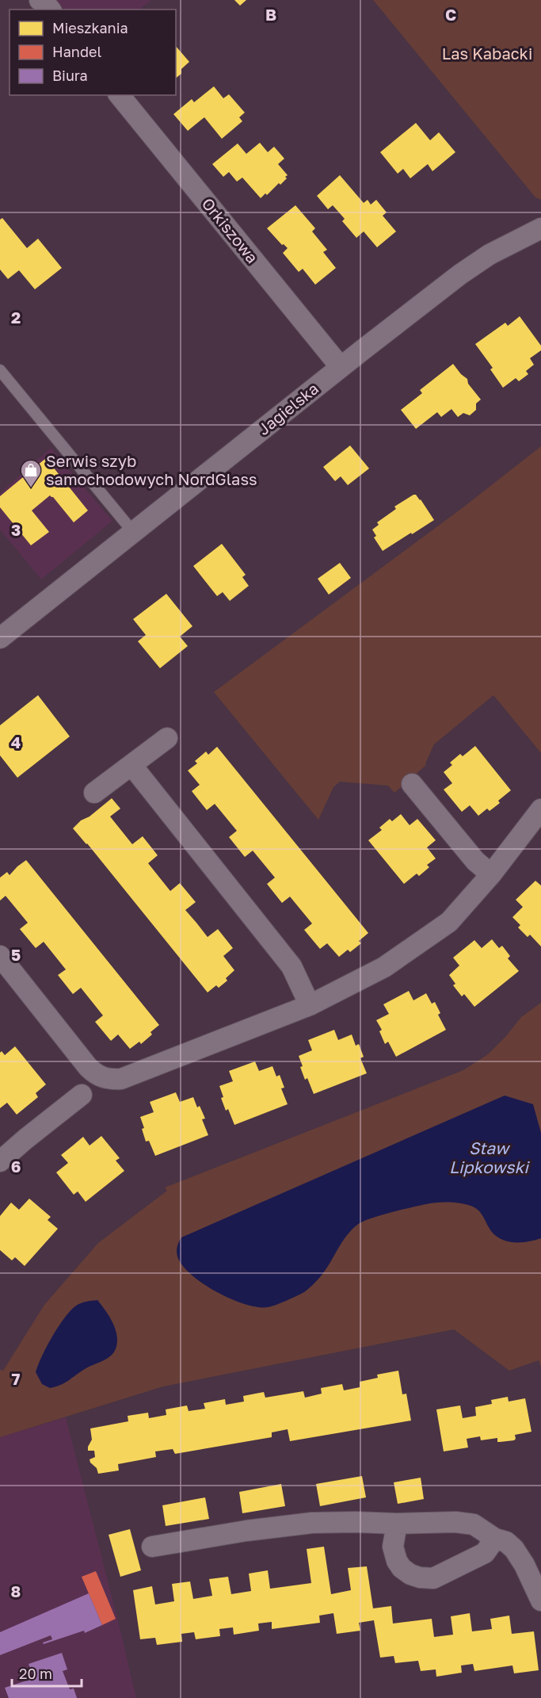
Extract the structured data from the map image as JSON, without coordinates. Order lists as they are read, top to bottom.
{
  "streets": {
    "street": ["Orkiszowa", "Jagielska"]
  },
  "crossings": [
    ["Orkiszowa", "Jagielska"]
  ],
  "water": ["Staw Lipkowski"],
  "parks": ["Las Kabacki"],
  "places": {
    "shop": ["Serwis szyb samochodowych NordGlass"]
  },
  "legend": ["Mieszkania", "Handel", "Biura"],
  "scale_bar": "20 m",
  "grid": {
    "columns": ["B", "C"],
    "rows": [
      "2",
      "3",
      "4",
      "5",
      "6",
      "7",
      "8"
    ]
  }
}
